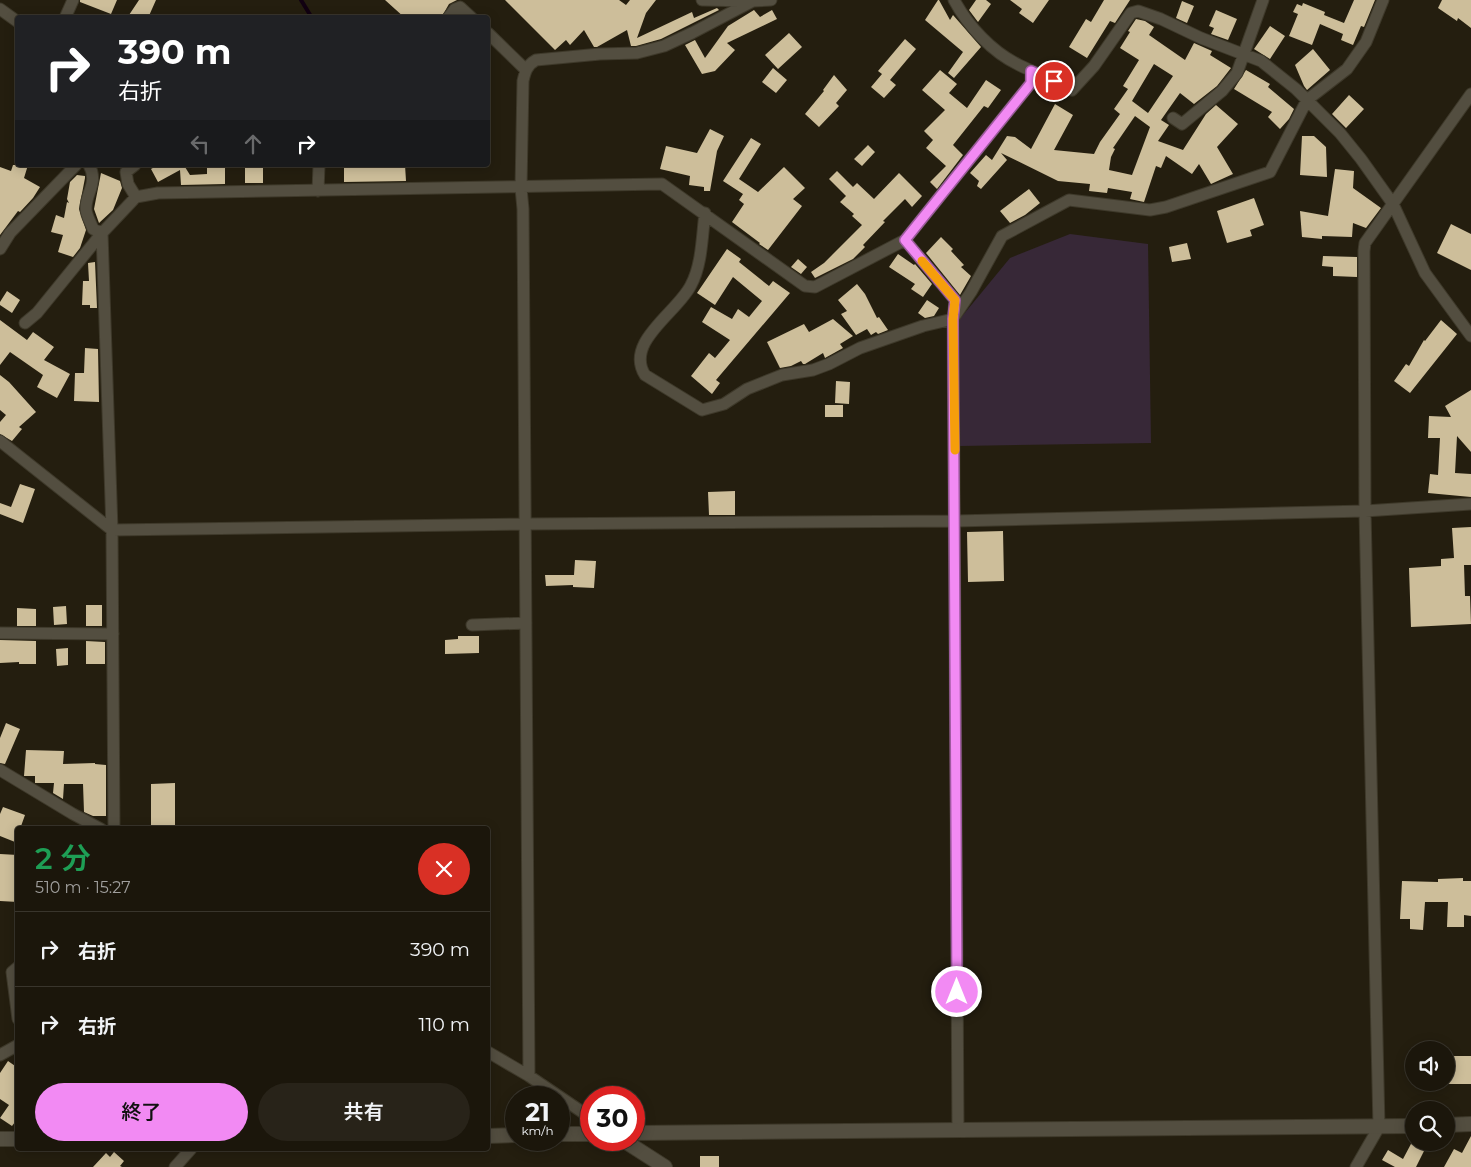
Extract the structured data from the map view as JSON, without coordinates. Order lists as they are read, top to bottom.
{
  "page": {
    "turn": ["390 m", "右折"],
    "heading": ["2 分", "510 m · 15:27"],
    "list": [
      {
        "name": "右折",
        "value": "390 m"
      },
      {
        "name": "右折",
        "value": "110 m"
      }
    ],
    "buttons": ["終了", "共有"],
    "speed": "21 km/h",
    "limit": "30"
  }
}
